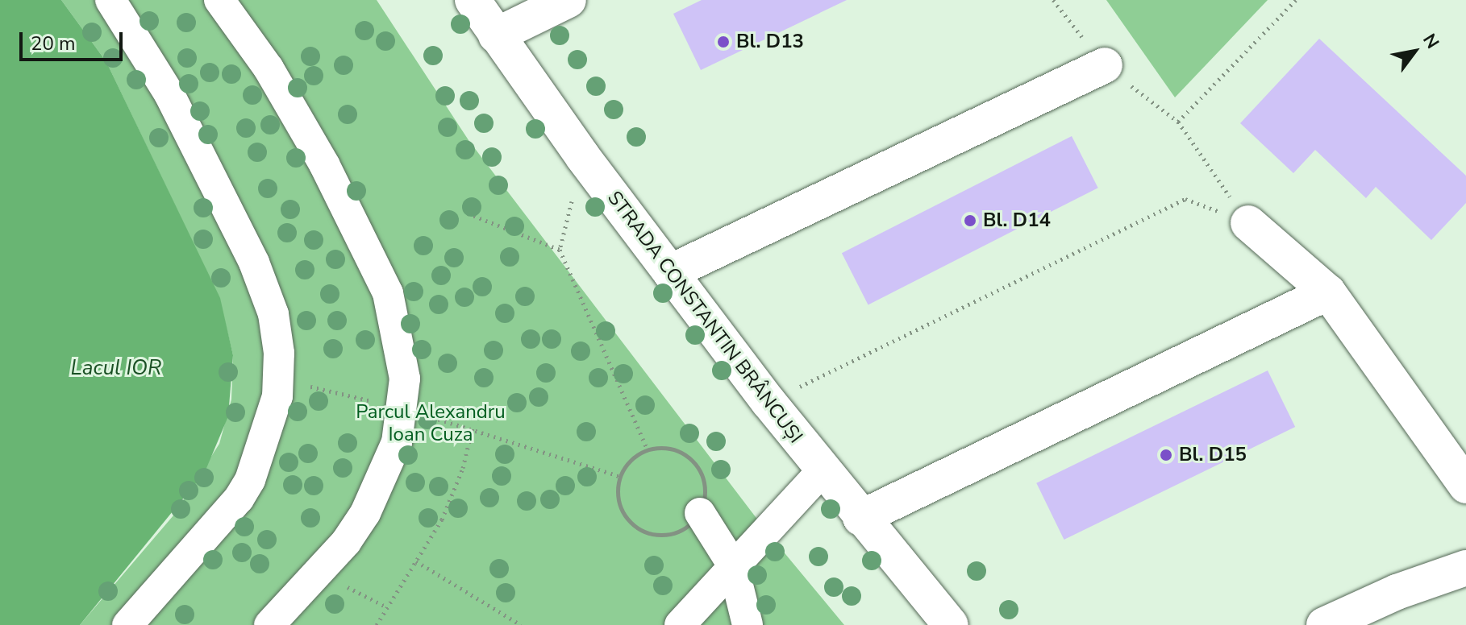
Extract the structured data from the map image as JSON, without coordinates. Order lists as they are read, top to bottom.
{
  "streets": {
    "street": ["STRADA CONSTANTIN BRÂNCUȘI"]
  },
  "water": ["Lacul IOR"],
  "parks": ["Parcul Alexandru Ioan Cuza"],
  "places": ["Bl. D13", "Bl. D14", "Bl. D15"],
  "scale_bar": "20 m",
  "north": "top right"
}
